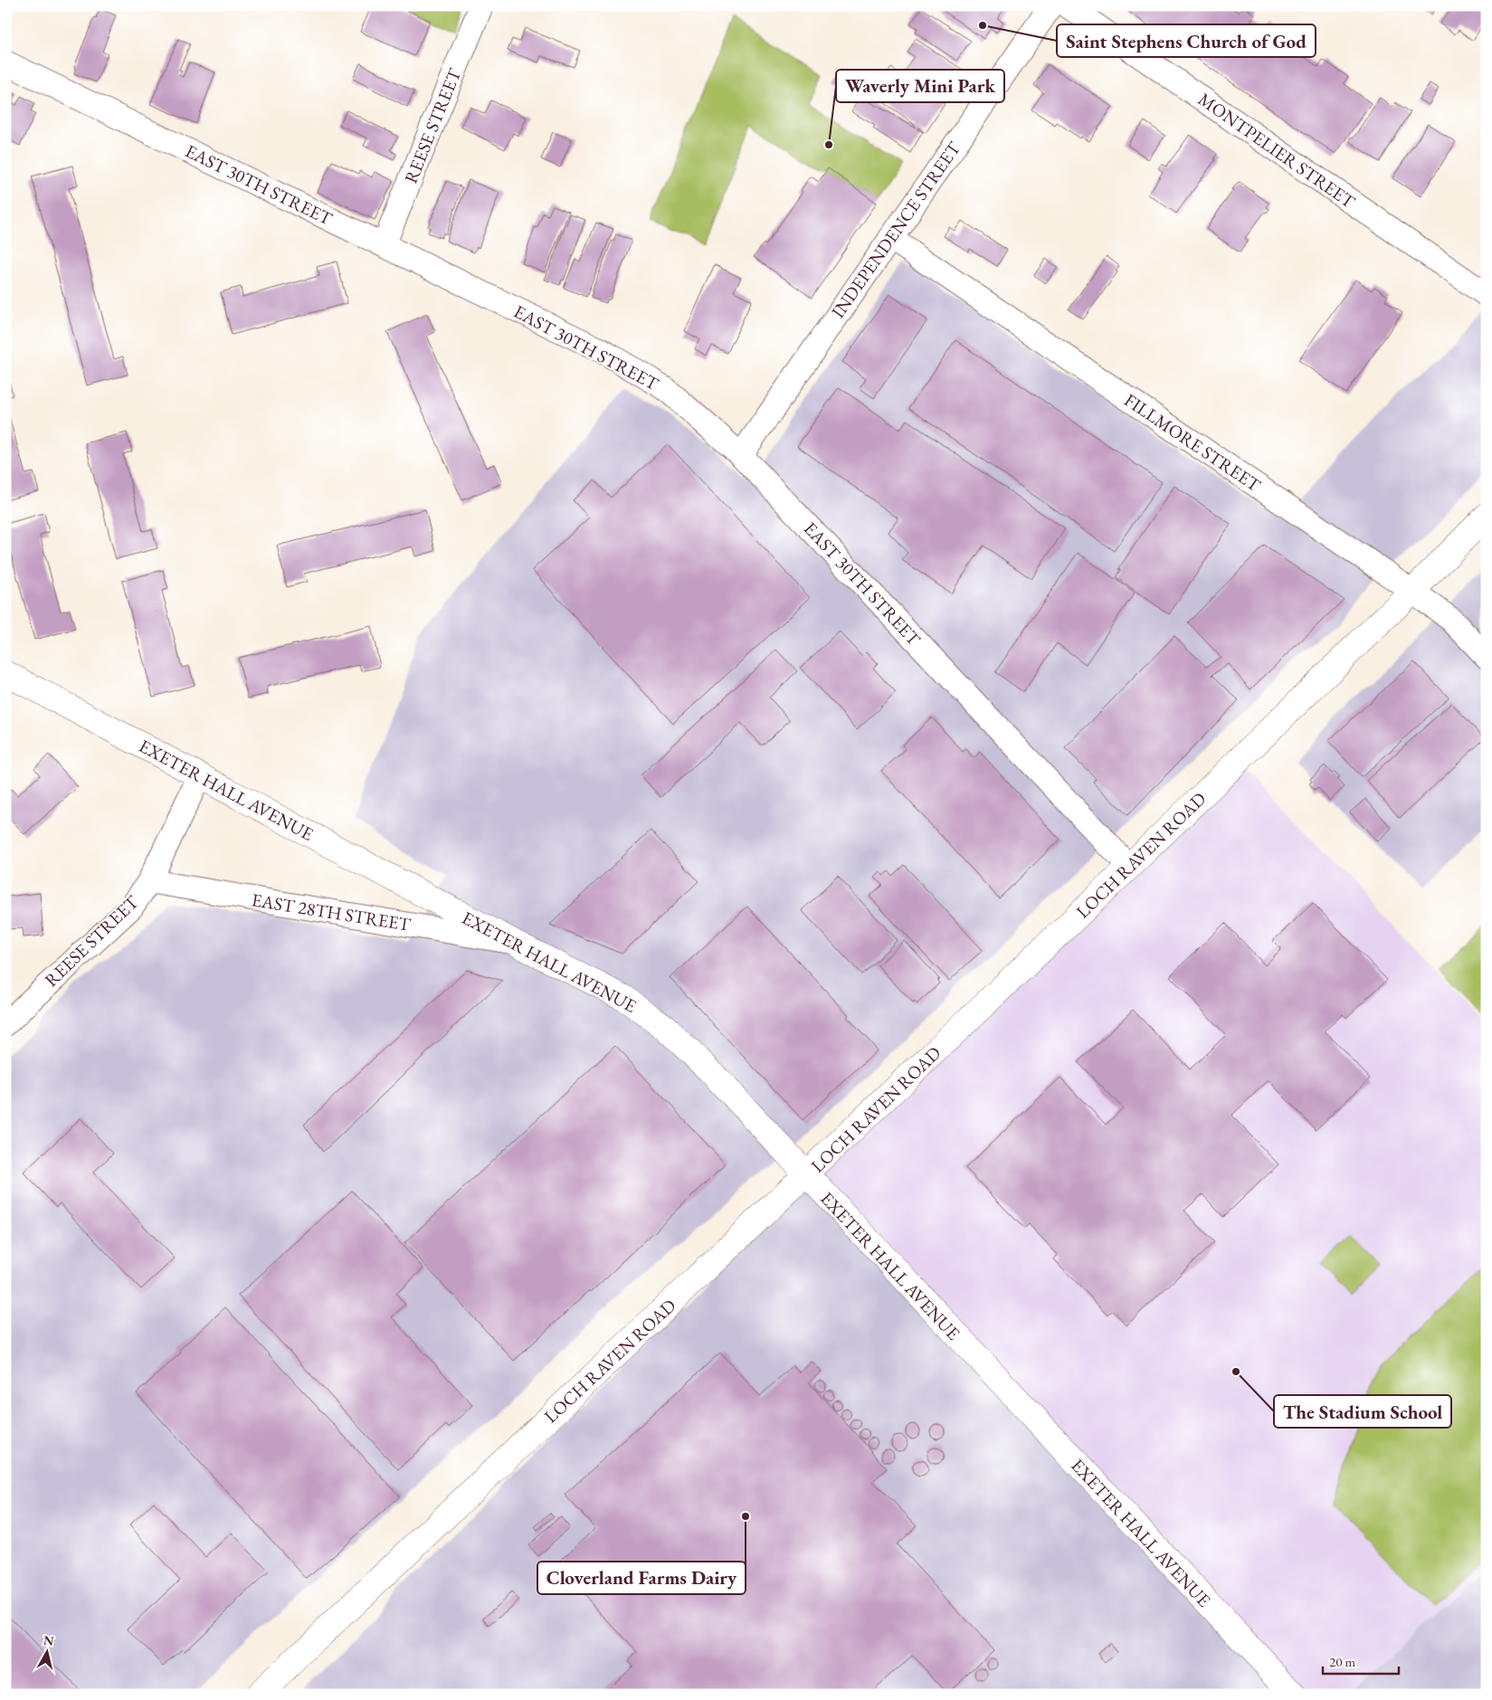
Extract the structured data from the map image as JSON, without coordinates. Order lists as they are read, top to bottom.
{
  "streets": {
    "main road": ["EXETER HALL AVENUE", "LOCH RAVEN ROAD"],
    "street": [
      "REESE STREET",
      "MONTPELIER STREET",
      "EAST 30TH STREET",
      "INDEPENDENCE STREET",
      "FILLMORE STREET",
      "EAST 28TH STREET"
    ]
  },
  "crossings": [
    ["REESE STREET", "EAST 30TH STREET"],
    ["REESE STREET", "EXETER HALL AVENUE"],
    ["REESE STREET", "EAST 28TH STREET"],
    ["EAST 30TH STREET", "INDEPENDENCE STREET"],
    ["EAST 30TH STREET", "LOCH RAVEN ROAD"],
    ["INDEPENDENCE STREET", "FILLMORE STREET"],
    ["FILLMORE STREET", "LOCH RAVEN ROAD"],
    ["EXETER HALL AVENUE", "LOCH RAVEN ROAD"],
    ["EXETER HALL AVENUE", "EAST 28TH STREET"]
  ],
  "places": [
    "Saint Stephens Church of God",
    "Waverly Mini Park",
    "The Stadium School",
    "Cloverland Farms Dairy"
  ],
  "scale_bar": "20 m",
  "north": "top"
}
